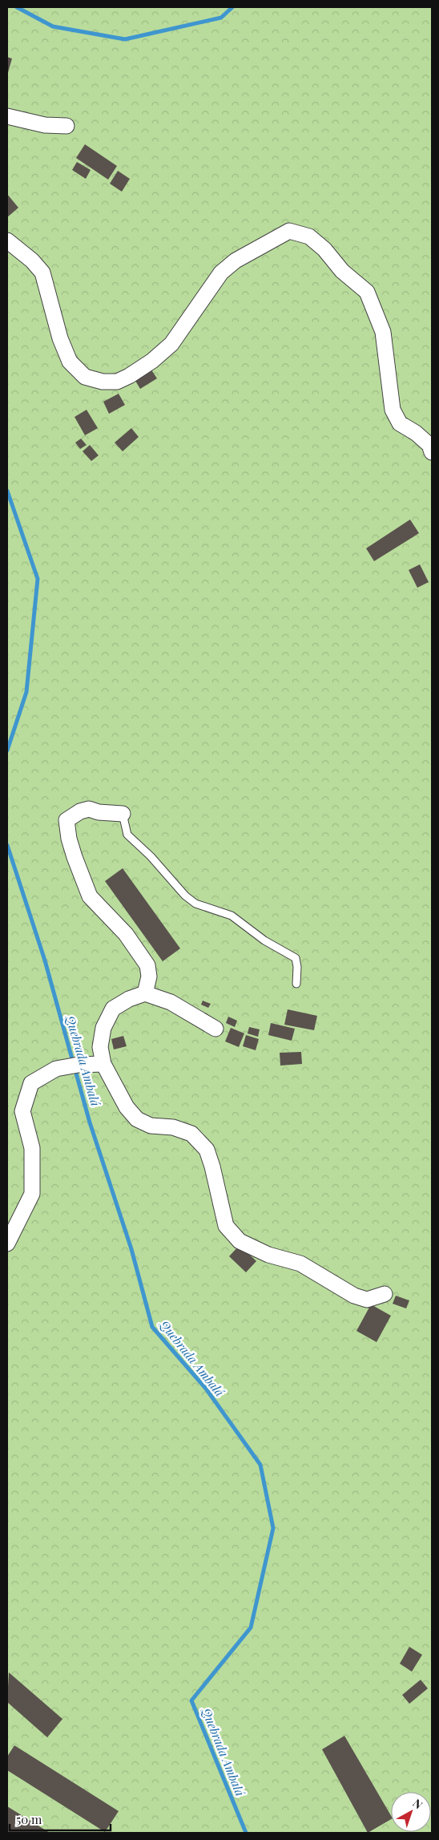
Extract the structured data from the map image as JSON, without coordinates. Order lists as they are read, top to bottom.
{
  "water": ["Quebrada Ambalá"],
  "scale_bar": "50 m",
  "north": "top right"
}
